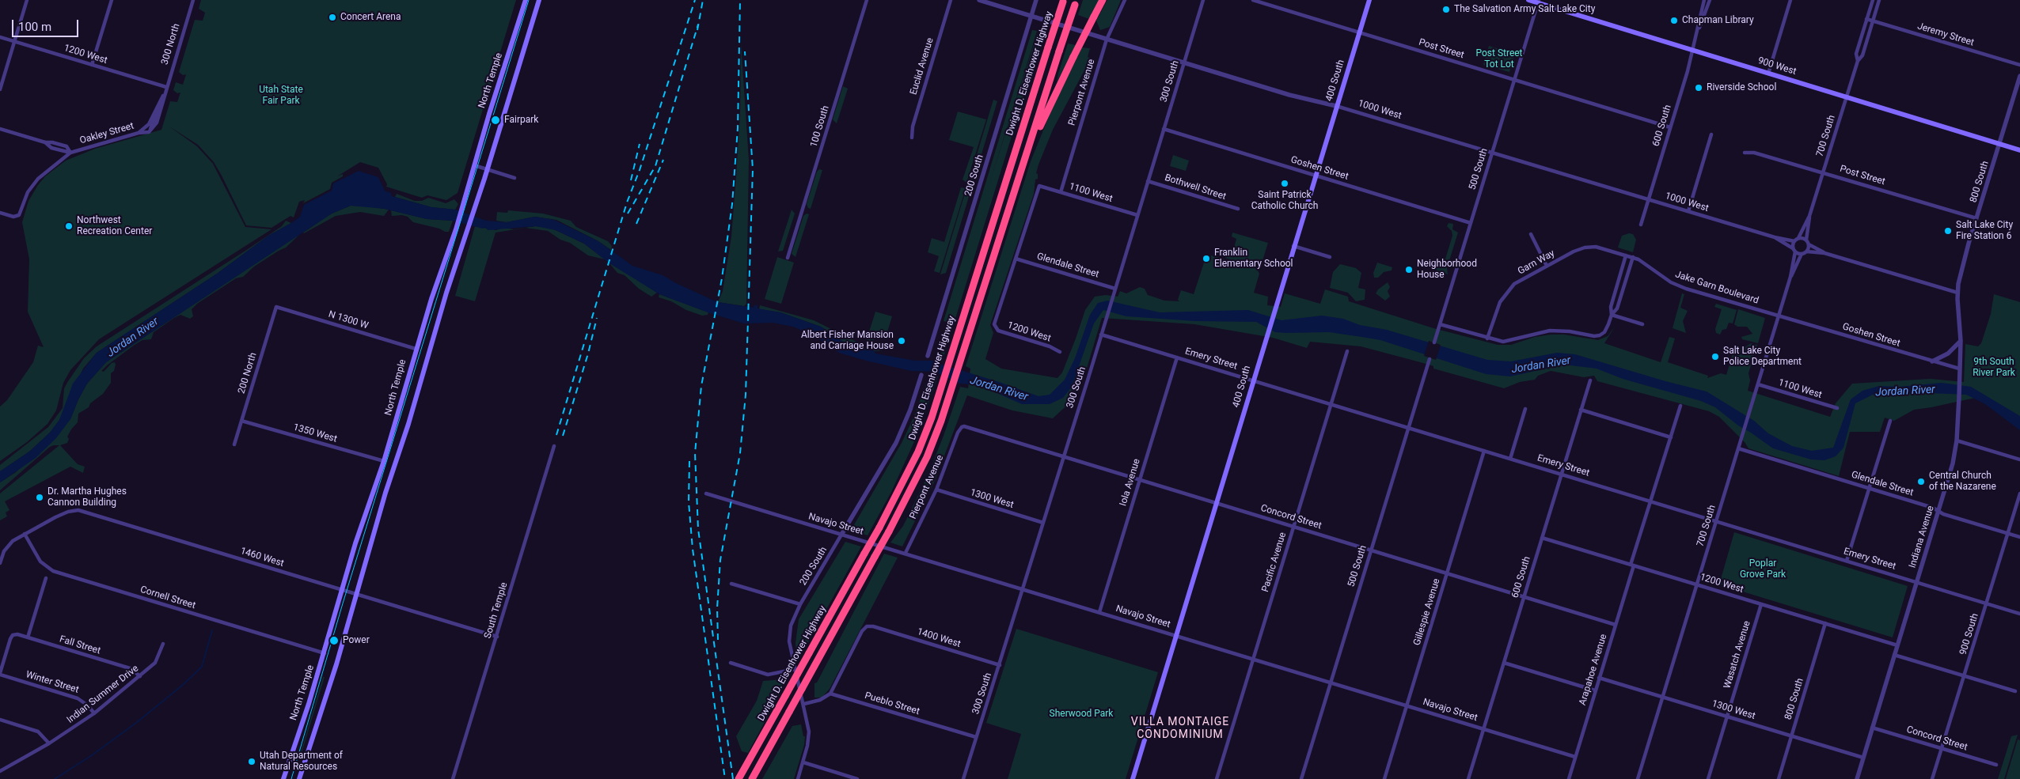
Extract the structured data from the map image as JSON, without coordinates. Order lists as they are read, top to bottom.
{
  "streets": {
    "highway": ["Dwight D. Eisenhower Highway"],
    "main road": ["900 West", "North Temple", "400 South"],
    "street": [
      "Jeremy Street",
      "300 North",
      "Post Street",
      "1200 West",
      "Euclid Avenue",
      "300 South",
      "Pierpont Avenue",
      "1000 West",
      "600 South",
      "100 South",
      "Oakley Street",
      "700 South",
      "Goshen Street",
      "500 South",
      "200 South",
      "800 South",
      "Bothwell Street",
      "1100 West",
      "Garn Way",
      "Glendale Street",
      "Jake Garn Boulevard",
      "N 1300 W",
      "Emery Street",
      "200 North",
      "1350 West",
      "Iola Avenue",
      "1300 West",
      "Concord Street",
      "Navajo Street",
      "Indiana Avenue",
      "1460 West",
      "Pacific Avenue",
      "Cornell Street",
      "South Temple",
      "Gillespie Avenue",
      "900 South",
      "1400 West",
      "Fall Street",
      "Wasatch Avenue",
      "Arapahoe Avenue",
      "Winter Street",
      "Indian Summer Drive",
      "Pueblo Street"
    ]
  },
  "crossings": [
    ["Jeremy Street", "700 South"],
    ["300 North", "1200 West"],
    ["300 North", "Oakley Street"],
    ["Post Street", "400 South"],
    ["Post Street", "600 South"],
    ["Post Street", "700 South"],
    ["Post Street", "500 South"],
    ["Post Street", "800 South"],
    ["1200 West", "600 South"],
    ["1200 West", "700 South"],
    ["1200 West", "800 South"],
    ["1200 West", "1100 West"],
    ["1200 West", "Glendale Street"],
    ["1200 West", "Indiana Avenue"],
    ["1200 West", "Wasatch Avenue"],
    ["1200 West", "Arapahoe Avenue"],
    ["900 West", "600 South"],
    ["900 West", "700 South"],
    ["900 West", "500 South"],
    ["900 West", "800 South"],
    ["North Temple", "N 1300 W"],
    ["North Temple", "1350 West"],
    ["North Temple", "1460 West"],
    ["North Temple", "Cornell Street"],
    ["400 South", "1000 West"],
    ["400 South", "Goshen Street"],
    ["400 South", "Emery Street"],
    ["400 South", "Concord Street"],
    ["400 South", "Navajo Street"],
    ["300 South", "1000 West"],
    ["300 South", "Goshen Street"],
    ["300 South", "Bothwell Street"],
    ["300 South", "1100 West"],
    ["300 South", "Glendale Street"],
    ["300 South", "Emery Street"],
    ["300 South", "1300 West"],
    ["300 South", "Concord Street"],
    ["300 South", "Navajo Street"],
    ["300 South", "1400 West"],
    ["300 South", "Pueblo Street"],
    ["Pierpont Avenue", "1000 West"],
    ["Pierpont Avenue", "1100 West"],
    ["Pierpont Avenue", "1300 West"],
    ["Pierpont Avenue", "Concord Street"],
    ["Pierpont Avenue", "Navajo Street"],
    ["1000 West", "600 South"],
    ["1000 West", "700 South"],
    ["1000 West", "500 South"],
    ["1000 West", "200 South"],
    ["600 South", "Emery Street"],
    ["600 South", "Concord Street"],
    ["600 South", "Navajo Street"],
    ["700 South", "Goshen Street"],
    ["700 South", "1100 West"],
    ["700 South", "Glendale Street"],
    ["700 South", "Jake Garn Boulevard"],
    ["700 South", "Emery Street"],
    ["700 South", "1300 West"],
    ["Goshen Street", "500 South"],
    ["Goshen Street", "Jake Garn Boulevard"],
    ["Goshen Street", "Indiana Avenue"],
    ["500 South", "Emery Street"],
    ["500 South", "Concord Street"],
    ["500 South", "Navajo Street"],
    ["200 South", "Navajo Street"],
    ["800 South", "1300 West"],
    ["800 South", "Indiana Avenue"],
    ["1100 West", "Glendale Street"],
    ["Garn Way", "Jake Garn Boulevard"],
    ["Glendale Street", "Indiana Avenue"],
    ["Glendale Street", "900 South"],
    ["N 1300 W", "200 North"],
    ["Emery Street", "Iola Avenue"],
    ["Emery Street", "Indiana Avenue"],
    ["Emery Street", "Pacific Avenue"],
    ["Emery Street", "Gillespie Avenue"],
    ["Emery Street", "900 South"],
    ["Emery Street", "Arapahoe Avenue"],
    ["200 North", "1350 West"],
    ["Iola Avenue", "Concord Street"],
    ["Iola Avenue", "Navajo Street"],
    ["1300 West", "Indiana Avenue"],
    ["1300 West", "Wasatch Avenue"],
    ["1300 West", "Arapahoe Avenue"],
    ["Concord Street", "Indiana Avenue"],
    ["Concord Street", "Pacific Avenue"],
    ["Concord Street", "Gillespie Avenue"],
    ["Concord Street", "900 South"],
    ["Concord Street", "Arapahoe Avenue"],
    ["Navajo Street", "Pacific Avenue"],
    ["Navajo Street", "Gillespie Avenue"],
    ["Navajo Street", "Arapahoe Avenue"],
    ["1460 West", "Cornell Street"],
    ["1460 West", "South Temple"],
    ["1400 West", "Pueblo Street"],
    ["Fall Street", "Winter Street"],
    ["Fall Street", "Indian Summer Drive"],
    ["Winter Street", "Indian Summer Drive"]
  ],
  "districts": ["VILLA MONTAIGE CONDOMINIUM"],
  "water": ["Jordan River"],
  "parks": [
    "Post Street Tot Lot",
    "Utah State Fair Park",
    "9th South River Park",
    "Poplar Grove Park",
    "Sherwood Park"
  ],
  "places": [
    "The Salvation Army Salt Lake City",
    "Concert Arena",
    "Chapman Library",
    "Riverside School",
    "Fairpark",
    "Saint Patrick Catholic Church",
    "Northwest Recreation Center",
    "Salt Lake City Fire Station 6",
    "Franklin Elementary School",
    "Neighborhood House",
    "Albert Fisher Mansion and Carriage House",
    "Salt Lake City Police Department",
    "Central Church of the Nazarene",
    "Dr. Martha Hughes Cannon Building",
    "Power",
    "Utah Department of Natural Resources"
  ],
  "scale_bar": "100 m"
}
